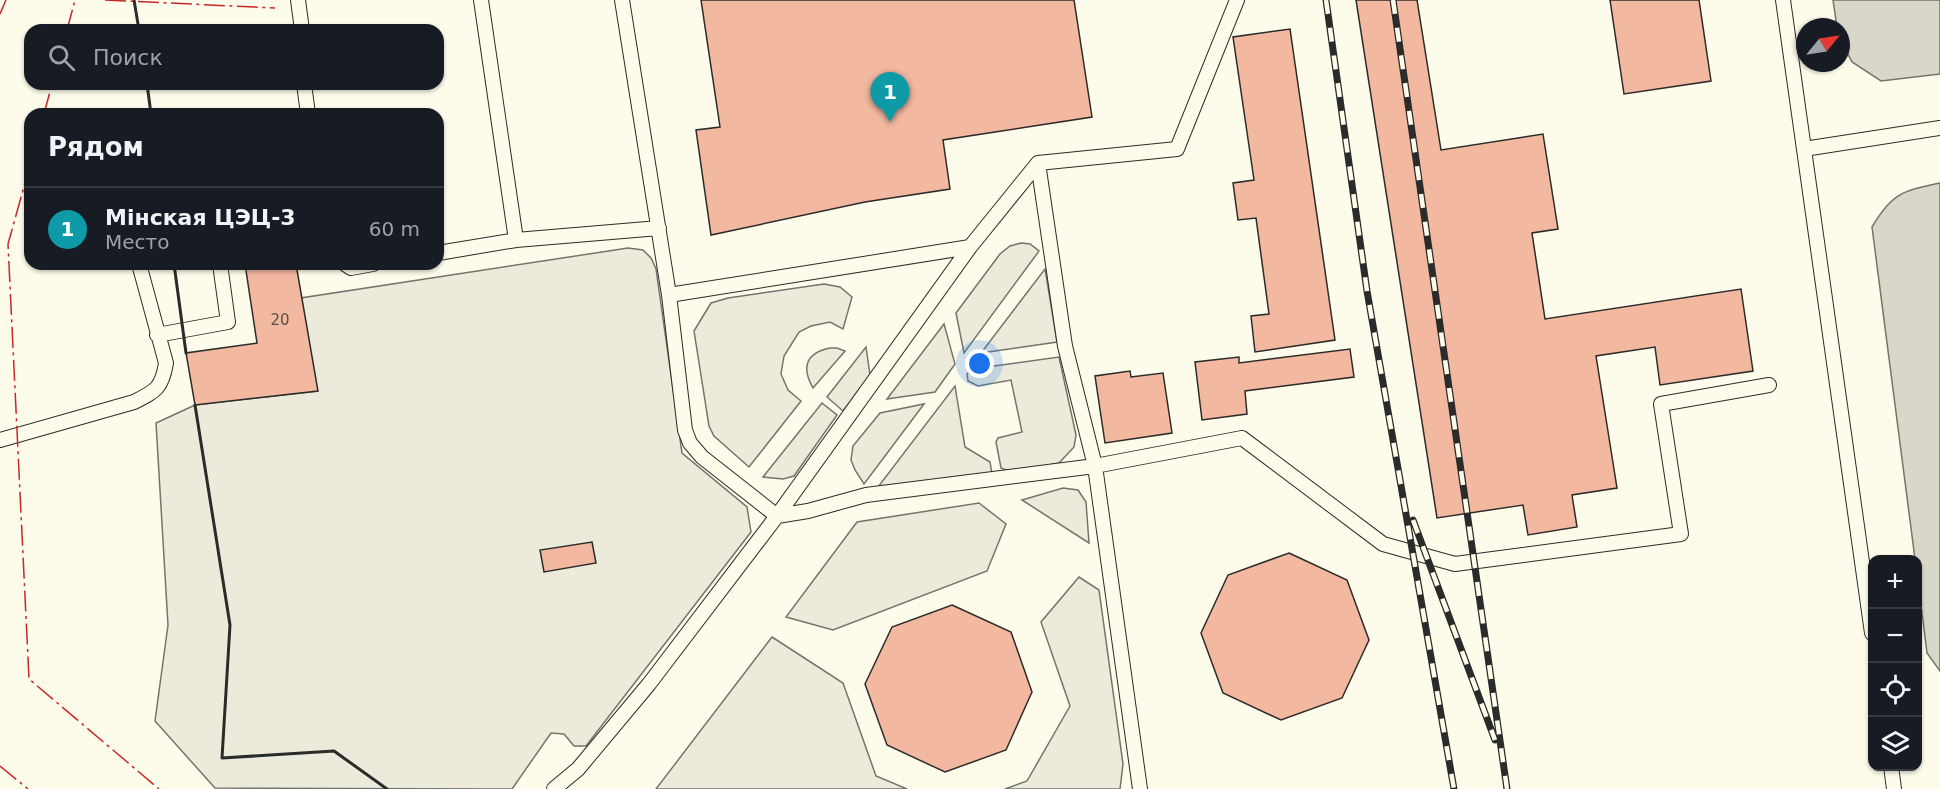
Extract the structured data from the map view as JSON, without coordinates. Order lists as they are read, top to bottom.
{
  "house_numbers": ["20"],
  "north": "top right",
  "page": {
    "search": "Поиск",
    "pins": "1",
    "heading": "Рядом",
    "list": [
      {
        "mark": "1",
        "name": "Мінская ЦЭЦ-3",
        "note": "Место",
        "value": "60 m"
      }
    ],
    "map_buttons": ["+", "−"]
  }
}
